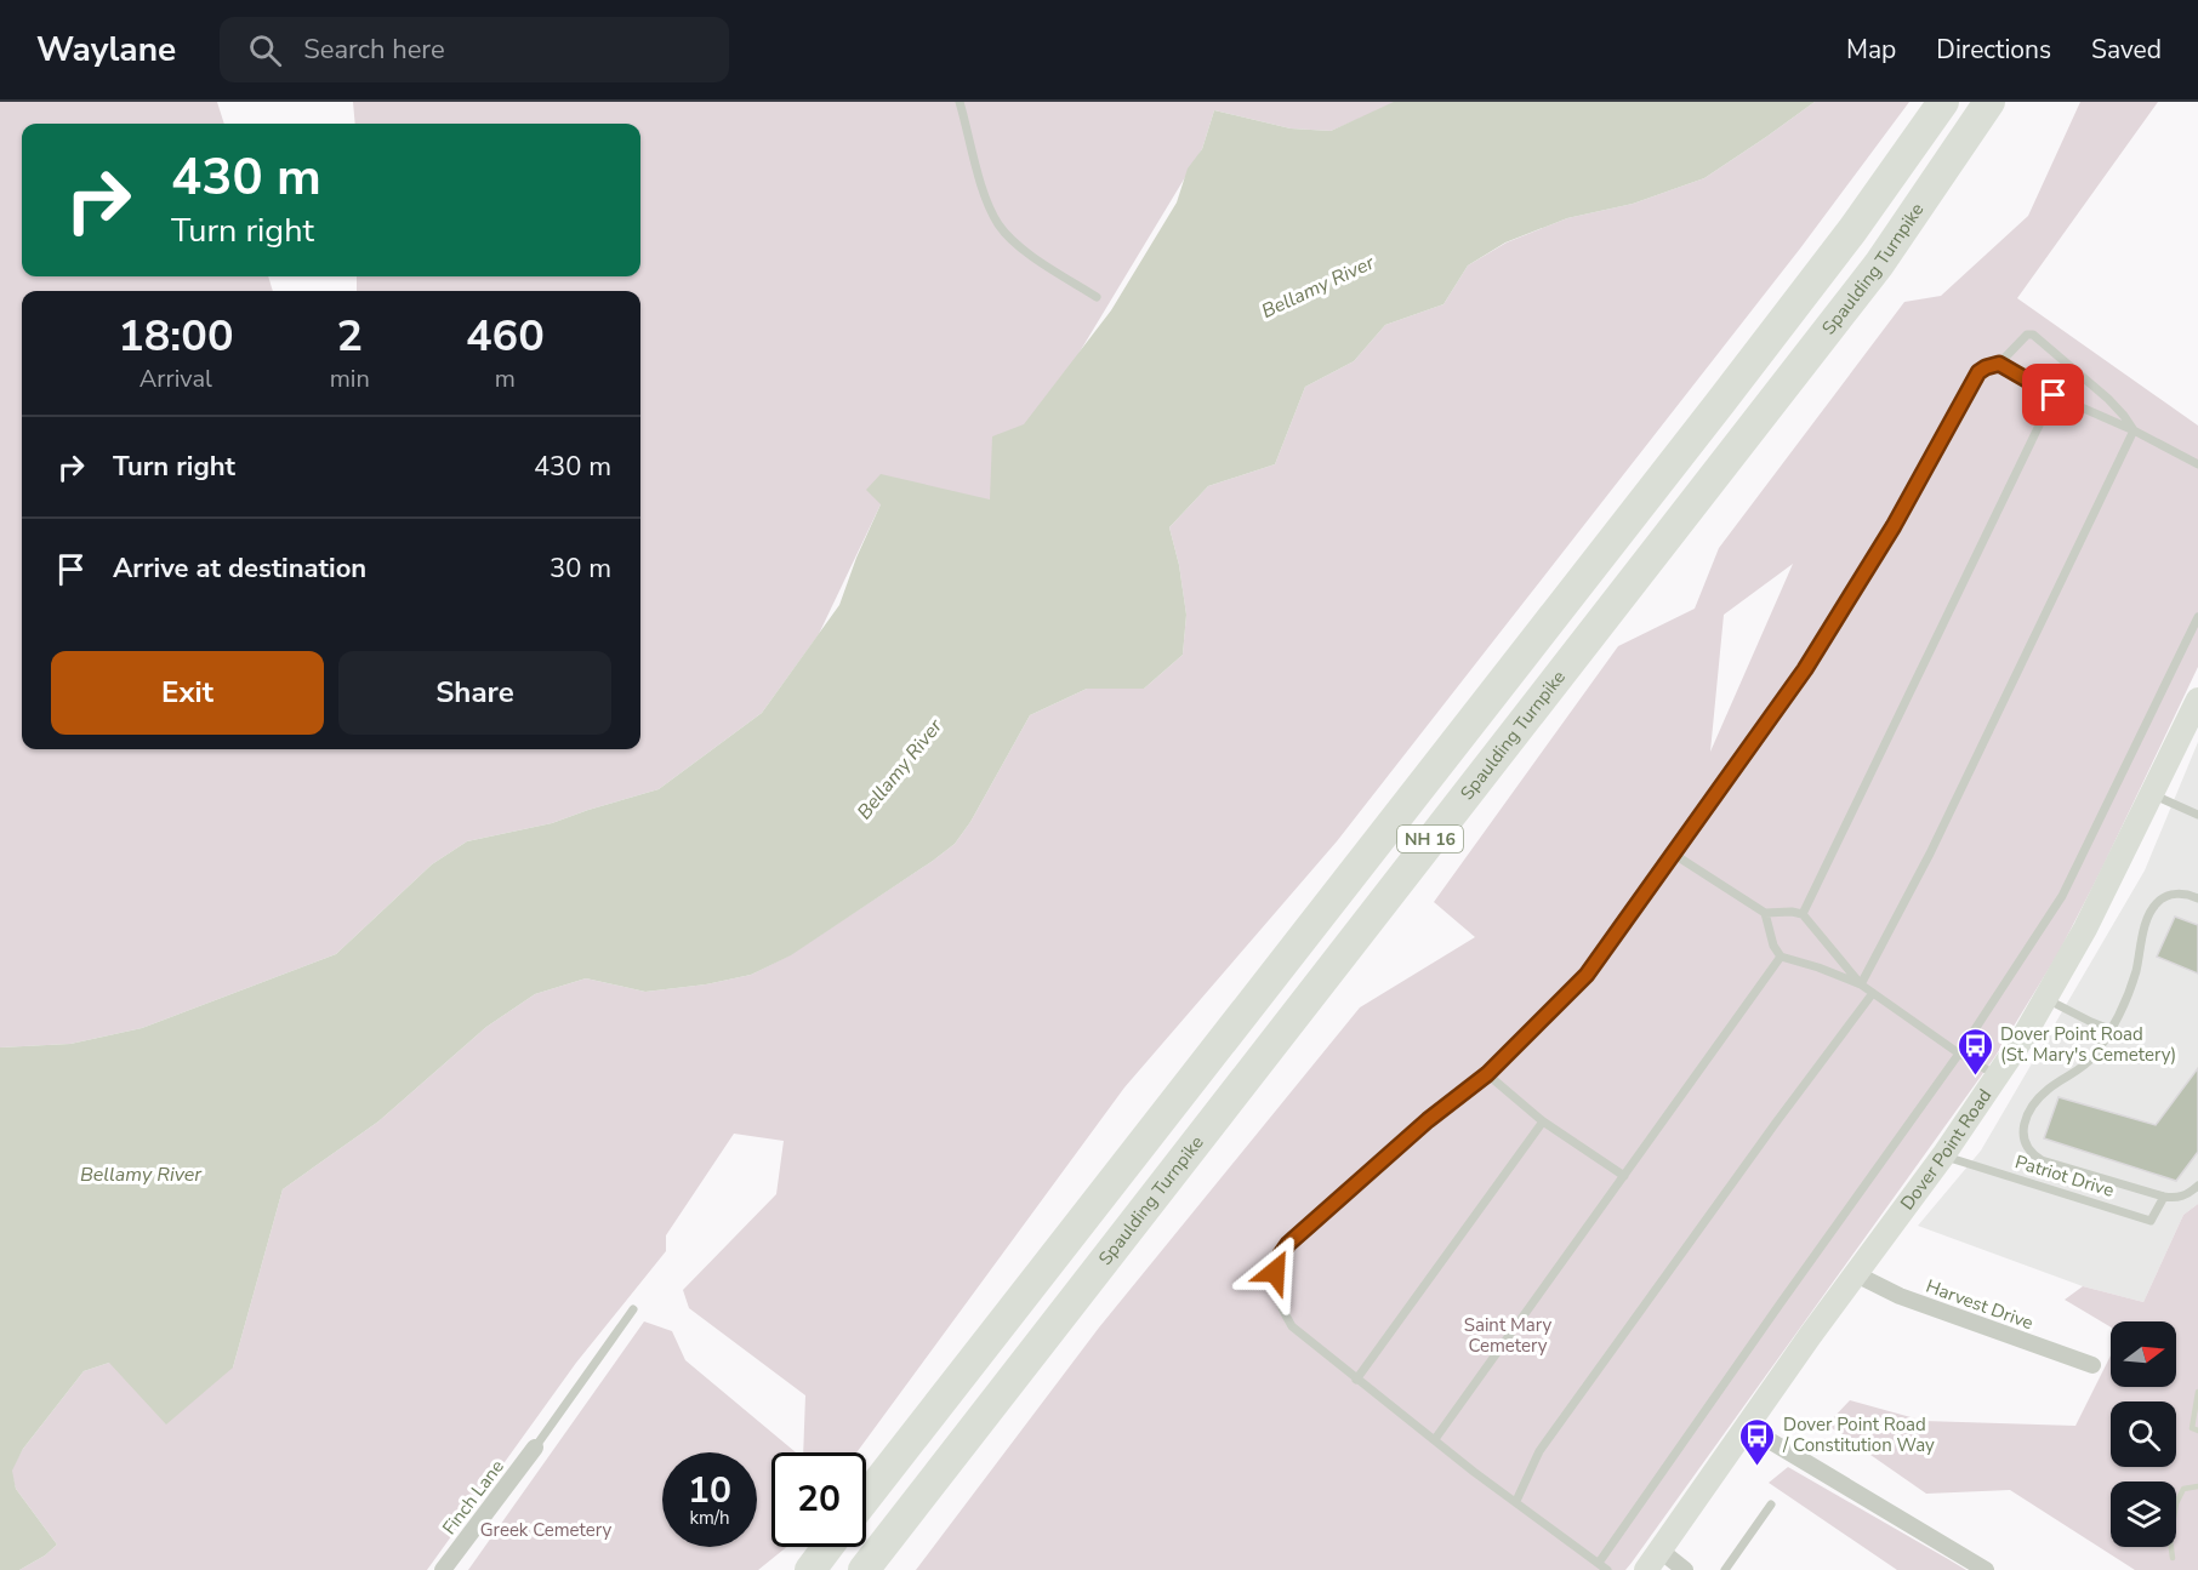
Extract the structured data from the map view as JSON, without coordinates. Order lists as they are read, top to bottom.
{
  "streets": {
    "highway": ["Spaulding Turnpike", "NH 16"],
    "main road": ["Dover Point Road"],
    "street": ["Harvest Drive", "Finch Lane"],
    "lane": ["Patriot Drive"]
  },
  "crossings": [
    ["Dover Point Road", "Patriot Drive"],
    ["Dover Point Road", "Harvest Drive"]
  ],
  "water": ["Bellamy River"],
  "parks": ["Saint Mary Cemetery", "Greek Cemetery"],
  "places": {
    "bus stop": ["Dover Point Road (St. Mary's Cemetery)", "Dover Point Road / Constitution Way"]
  },
  "north": "right",
  "page": {
    "header": "Waylane",
    "search": "Search here",
    "nav": ["Map", "Directions", "Saved"],
    "turn": ["430 m", "Turn right"],
    "eta": [
      "18:00",
      "Arrival",
      "2",
      "min",
      "460",
      "m"
    ],
    "list": [
      {
        "name": "Turn right",
        "value": "430 m"
      },
      {
        "name": "Arrive at destination",
        "value": "30 m"
      }
    ],
    "buttons": ["Exit", "Share"],
    "speed": "10 km/h",
    "limit": "20"
  }
}
